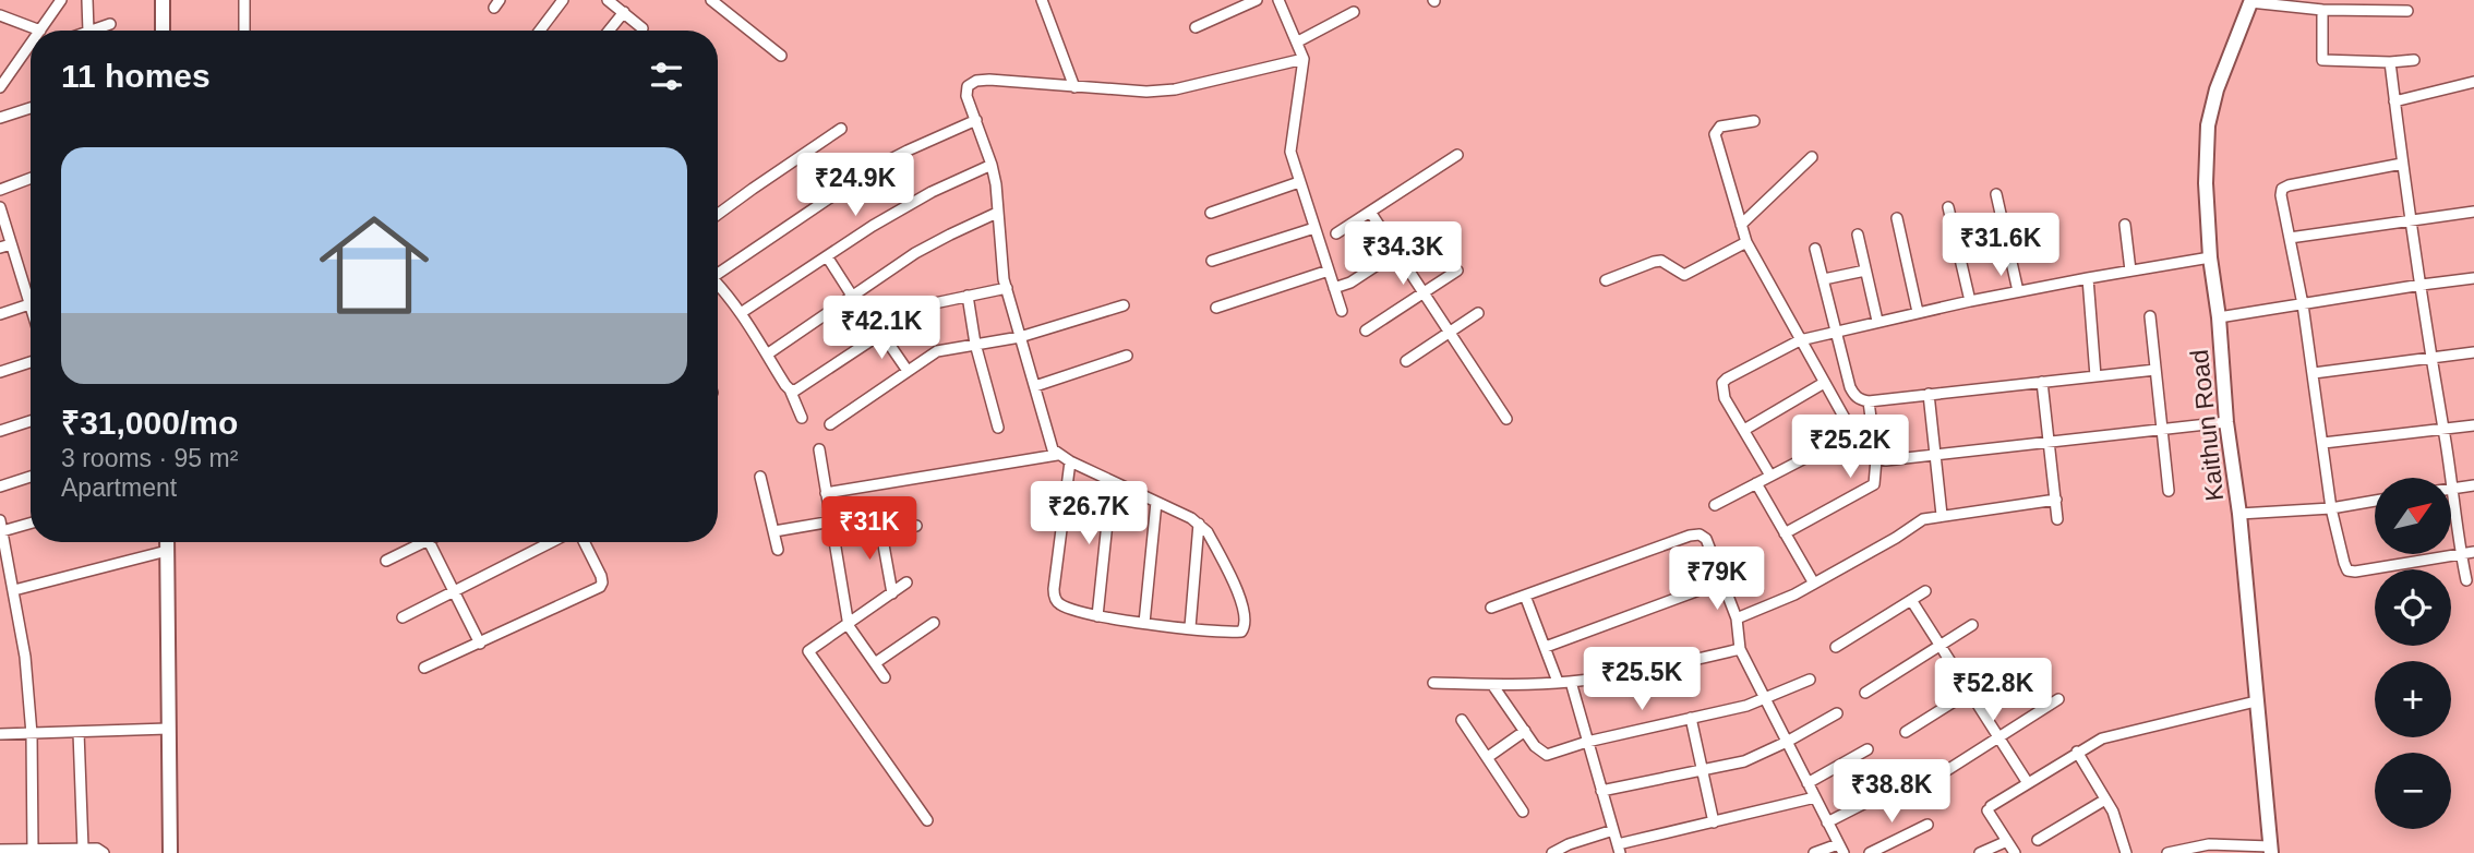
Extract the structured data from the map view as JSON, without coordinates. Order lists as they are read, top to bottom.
{
  "streets": {
    "street": ["Kaithun Road"]
  },
  "north": "top right",
  "page": {
    "heading": "11 homes",
    "list": [
      {
        "name": "₹31,000/mo",
        "note": "3 rooms · 95 m² · Apartment"
      }
    ],
    "price": [
      "₹24.9K",
      "₹31.6K",
      "₹34.3K",
      "₹42.1K",
      "₹25.2K",
      "₹26.7K",
      "₹31K",
      "₹79K",
      "₹25.5K",
      "₹52.8K",
      "₹38.8K"
    ],
    "map_buttons": ["+", "−"]
  }
}
